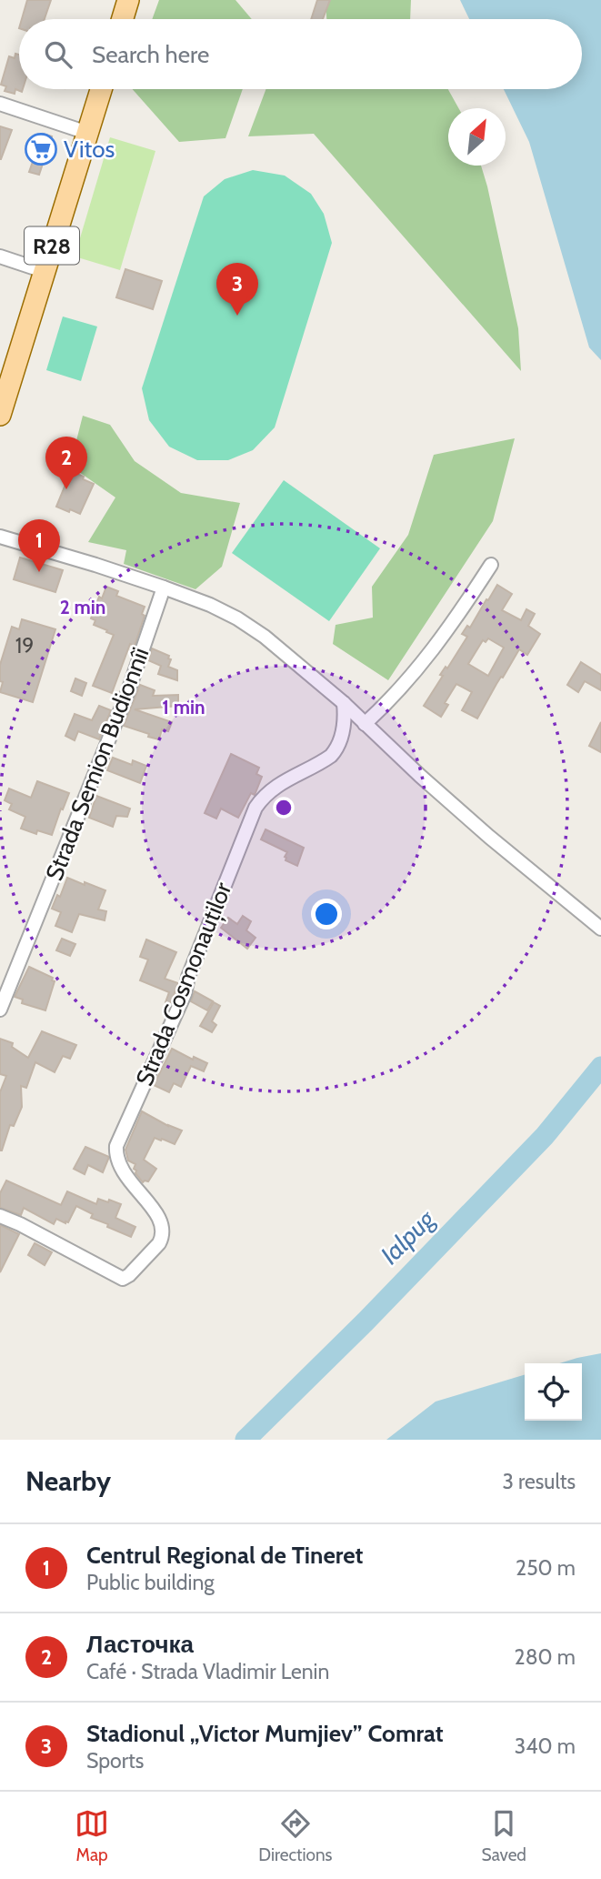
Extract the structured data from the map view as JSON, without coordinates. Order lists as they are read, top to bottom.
{
  "streets": {
    "main road": ["R28"],
    "street": ["Strada Semion Budionnîi", "Strada Cosmonauților"]
  },
  "water": ["Ialpug"],
  "places": {
    "supermarket": ["Vitos"]
  },
  "house_numbers": ["19"],
  "north": "top right",
  "page": {
    "search": "Search here",
    "pins": ["3", "2", "1"],
    "heading": ["Nearby", "3 results"],
    "list": [
      {
        "mark": "1",
        "name": "Centrul Regional de Tineret",
        "note": "Public building",
        "value": "250 m"
      },
      {
        "mark": "2",
        "name": "Ласточка",
        "note": "Café · Strada Vladimir Lenin",
        "value": "280 m"
      },
      {
        "mark": "3",
        "name": "Stadionul „Victor Mumjiev” Comrat",
        "note": "Sports",
        "value": "340 m"
      }
    ],
    "nav": ["Map", "Directions", "Saved"]
  },
  "rings": ["2 min", "1 min"]
}
